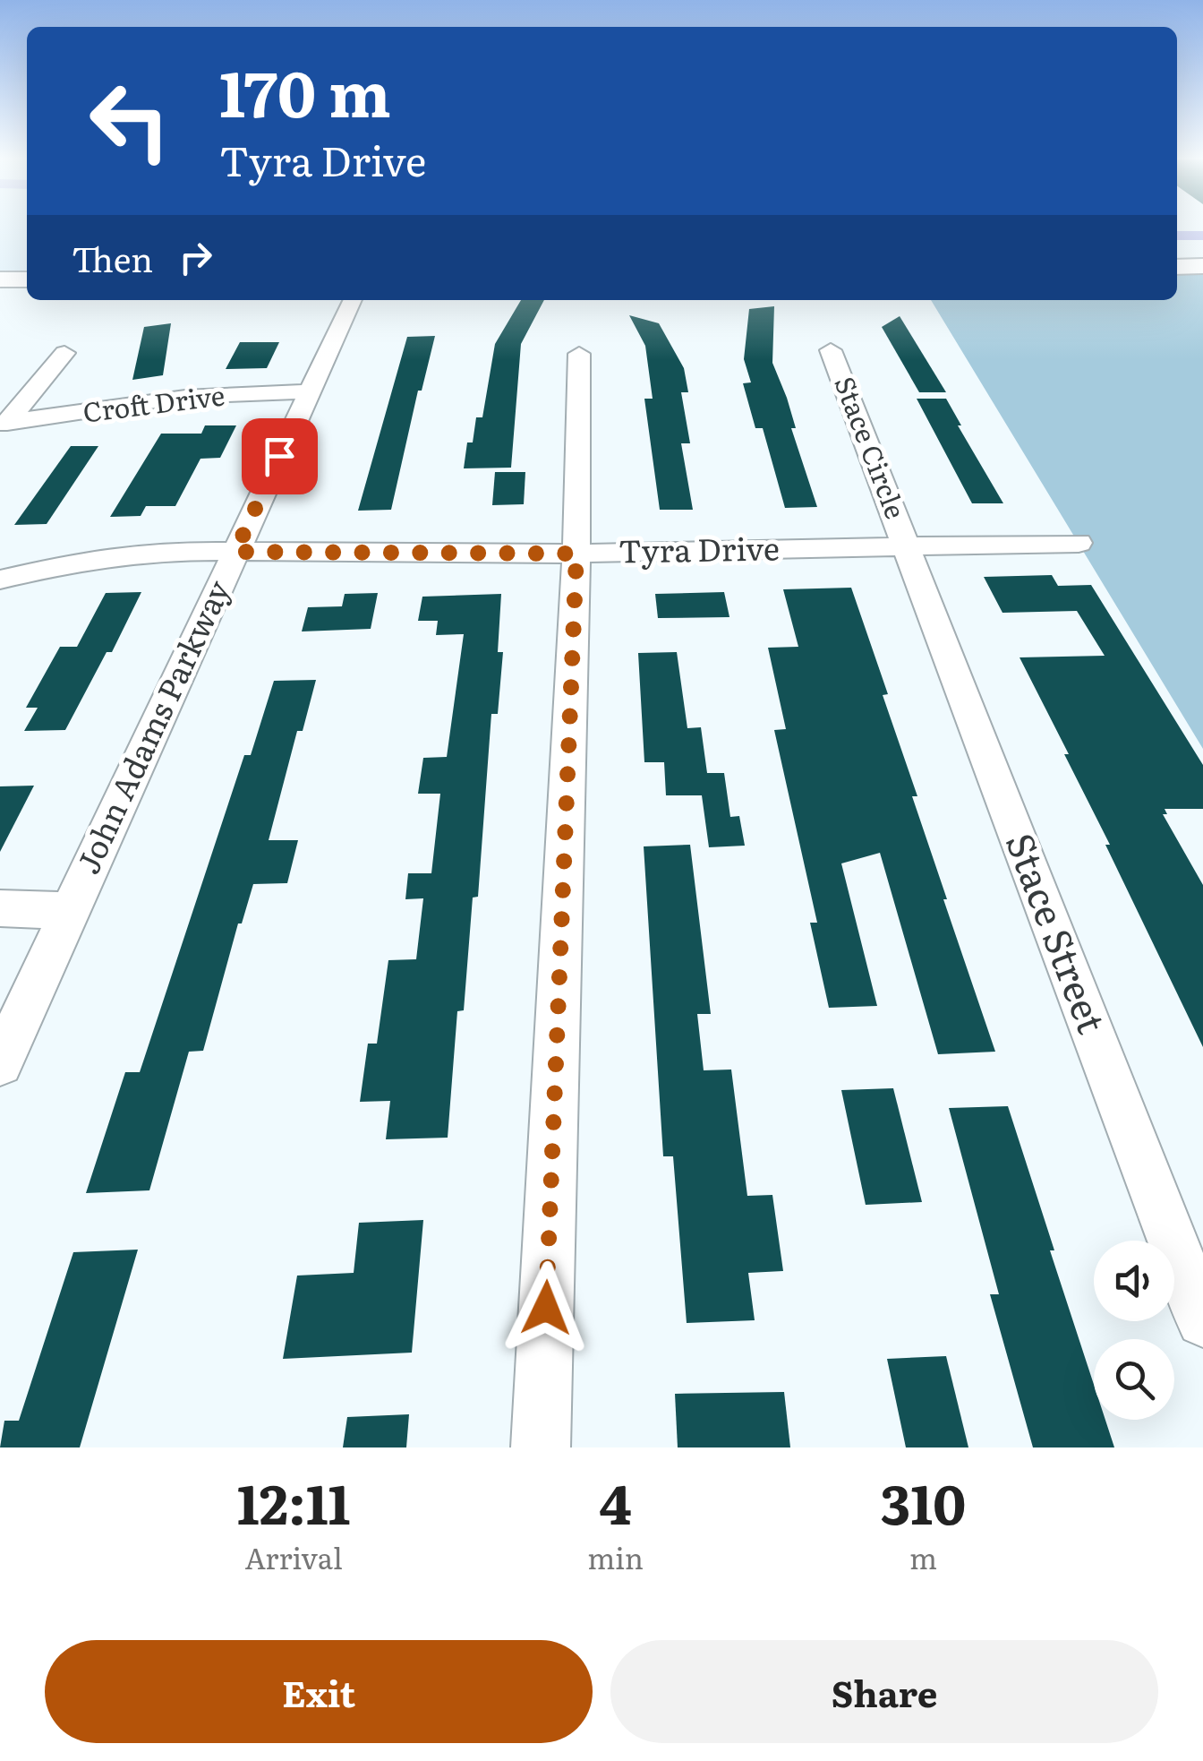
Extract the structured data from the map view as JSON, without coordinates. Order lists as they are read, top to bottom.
{
  "streets": {
    "street": [
      "Croft Drive",
      "Stace Circle",
      "Tyra Drive",
      "John Adams Parkway",
      "Stace Street"
    ]
  },
  "crossings": [
    ["Croft Drive", "John Adams Parkway"],
    ["Stace Circle", "Tyra Drive"],
    ["Stace Circle", "Stace Street"],
    ["Tyra Drive", "John Adams Parkway"],
    ["Tyra Drive", "Stace Street"]
  ],
  "page": {
    "turn": ["170 m", "Tyra Drive"],
    "then": "Then",
    "eta": [
      "12:11",
      "Arrival",
      "4",
      "min",
      "310",
      "m"
    ],
    "buttons": ["Exit", "Share"]
  }
}
